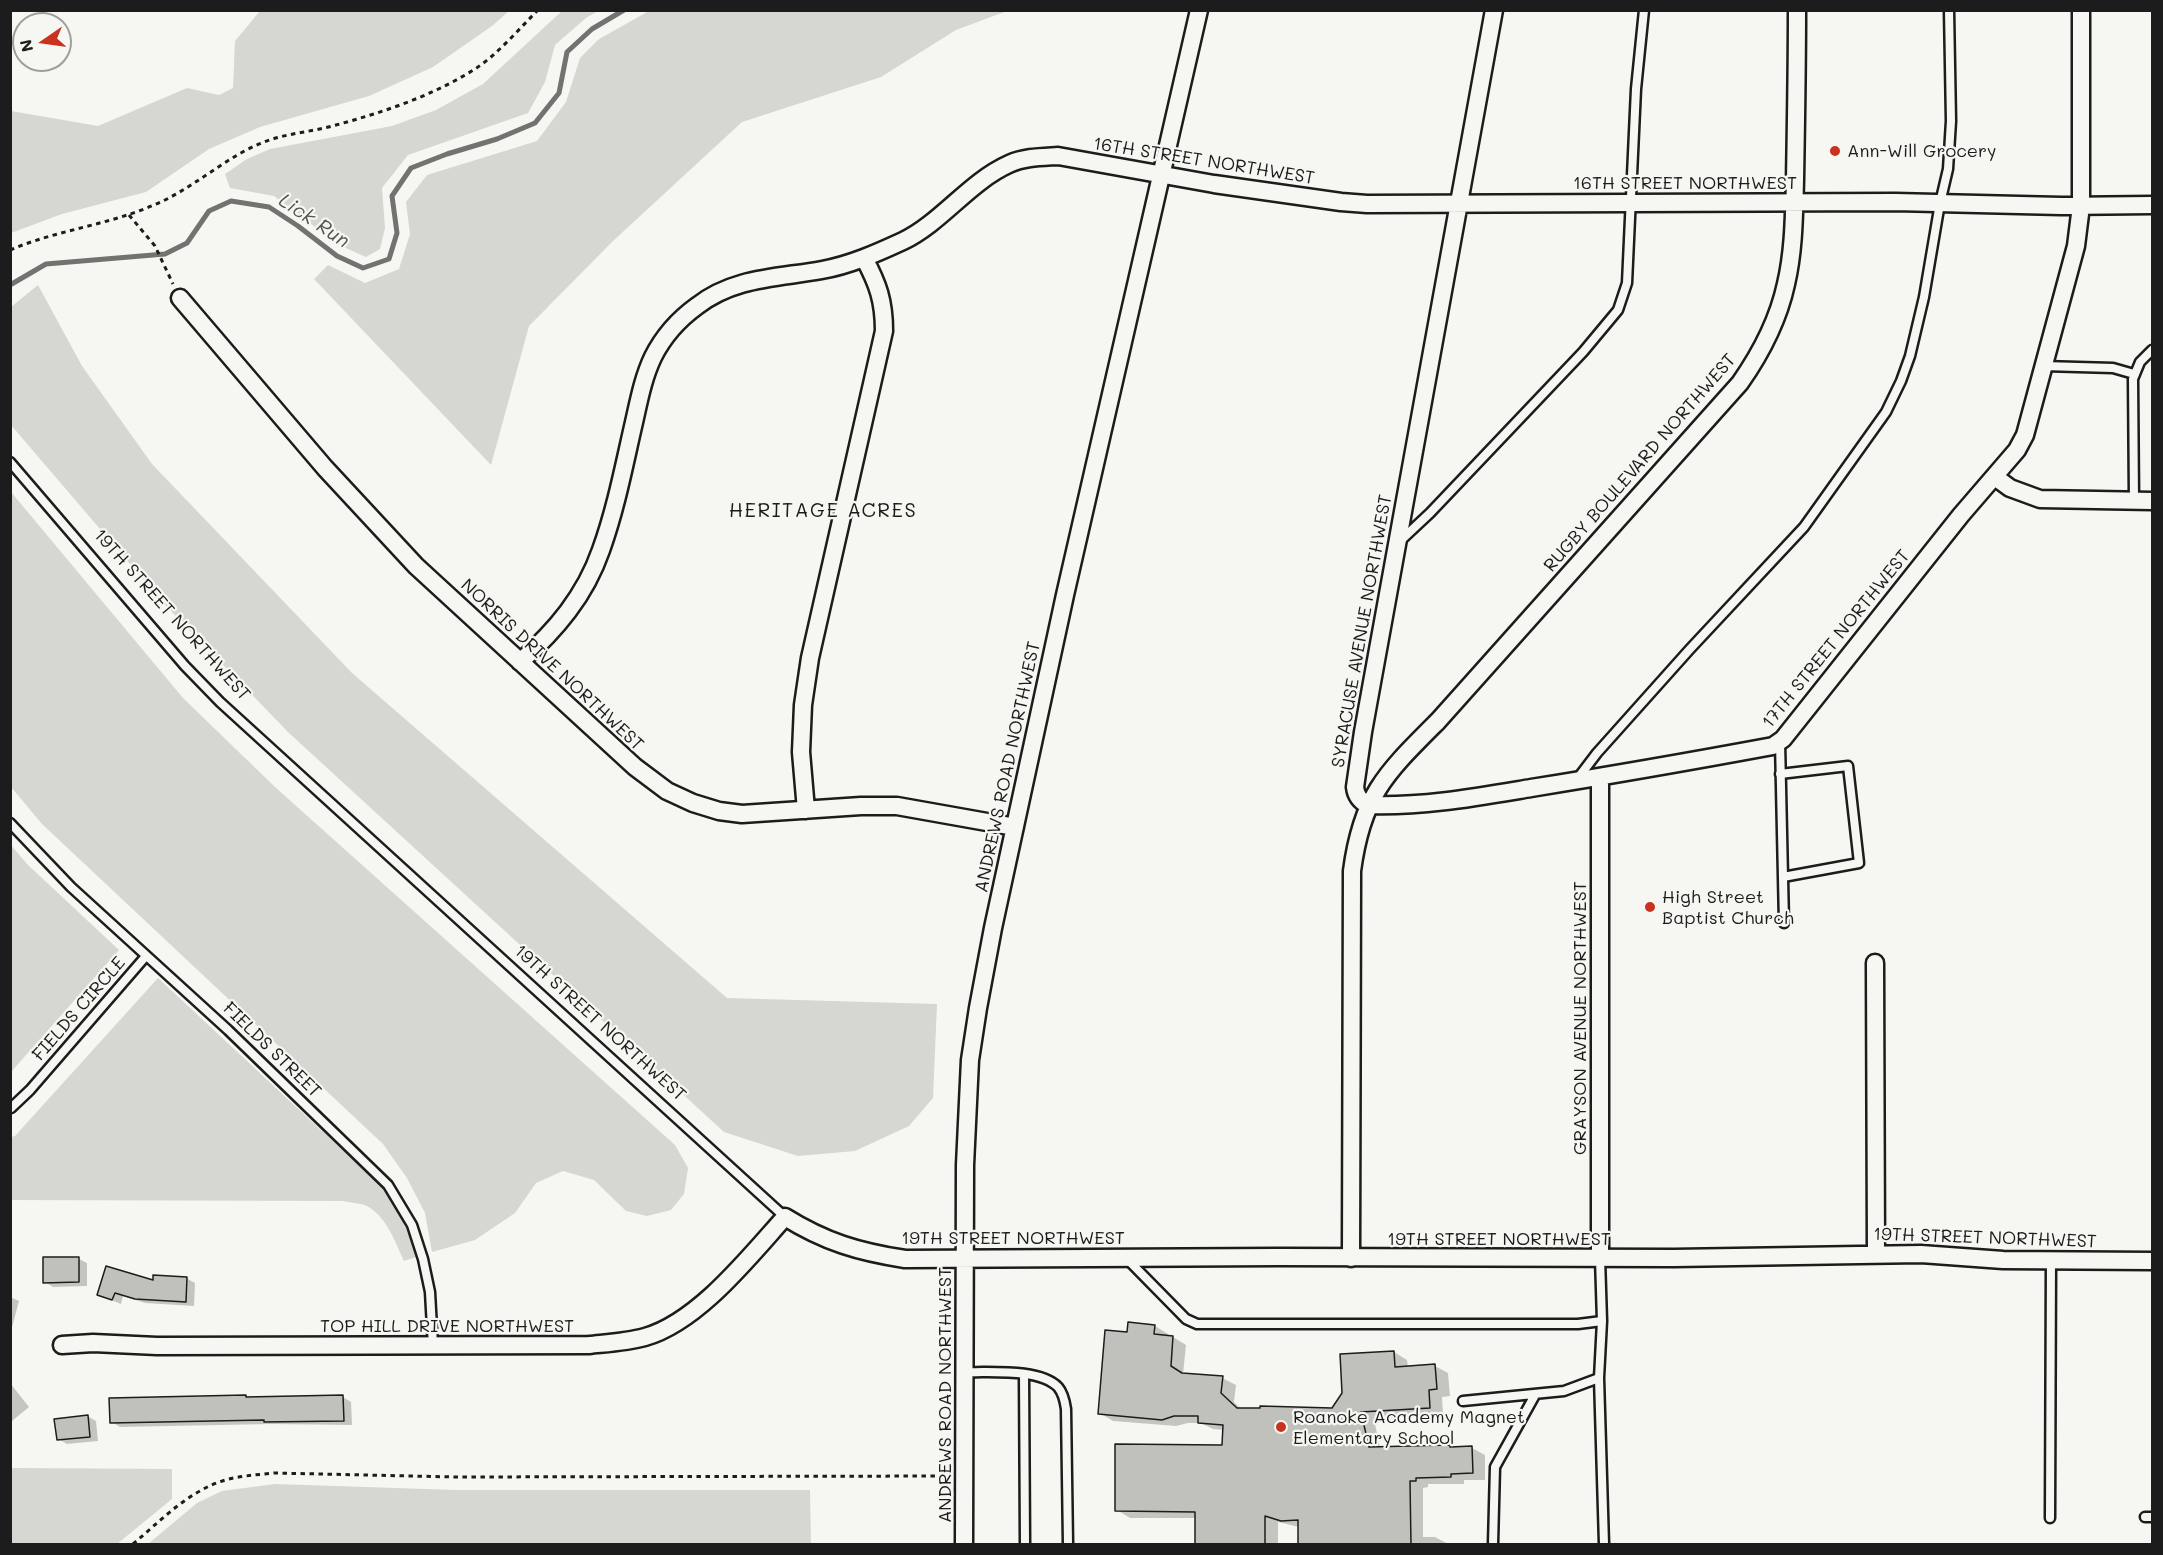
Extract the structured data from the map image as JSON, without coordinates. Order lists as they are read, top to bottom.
{
  "streets": {
    "street": [
      "16TH STREET NORTHWEST",
      "RUGBY BOULEVARD NORTHWEST",
      "19TH STREET NORTHWEST",
      "SYRACUSE AVENUE NORTHWEST",
      "17TH STREET NORTHWEST",
      "NORRIS DRIVE NORTHWEST",
      "ANDREWS ROAD NORTHWEST",
      "GRAYSON AVENUE NORTHWEST",
      "TOP HILL DRIVE NORTHWEST"
    ],
    "lane": ["FIELDS CIRCLE", "FIELDS STREET"]
  },
  "crossings": [
    ["16TH STREET NORTHWEST", "RUGBY BOULEVARD NORTHWEST"],
    ["16TH STREET NORTHWEST", "SYRACUSE AVENUE NORTHWEST"],
    ["16TH STREET NORTHWEST", "NORRIS DRIVE NORTHWEST"],
    ["16TH STREET NORTHWEST", "ANDREWS ROAD NORTHWEST"],
    ["RUGBY BOULEVARD NORTHWEST", "SYRACUSE AVENUE NORTHWEST"],
    ["RUGBY BOULEVARD NORTHWEST", "17TH STREET NORTHWEST"],
    ["19TH STREET NORTHWEST", "ANDREWS ROAD NORTHWEST"],
    ["19TH STREET NORTHWEST", "GRAYSON AVENUE NORTHWEST"],
    ["19TH STREET NORTHWEST", "TOP HILL DRIVE NORTHWEST"],
    ["SYRACUSE AVENUE NORTHWEST", "17TH STREET NORTHWEST"],
    ["17TH STREET NORTHWEST", "GRAYSON AVENUE NORTHWEST"],
    ["NORRIS DRIVE NORTHWEST", "ANDREWS ROAD NORTHWEST"],
    ["FIELDS CIRCLE", "FIELDS STREET"],
    ["FIELDS STREET", "TOP HILL DRIVE NORTHWEST"]
  ],
  "districts": ["HERITAGE ACRES"],
  "water": ["Lick Run"],
  "places": ["Ann-Will Grocery", "High Street Baptist Church", "Roanoke Academy Magnet Elementary School"],
  "north": "left"
}
